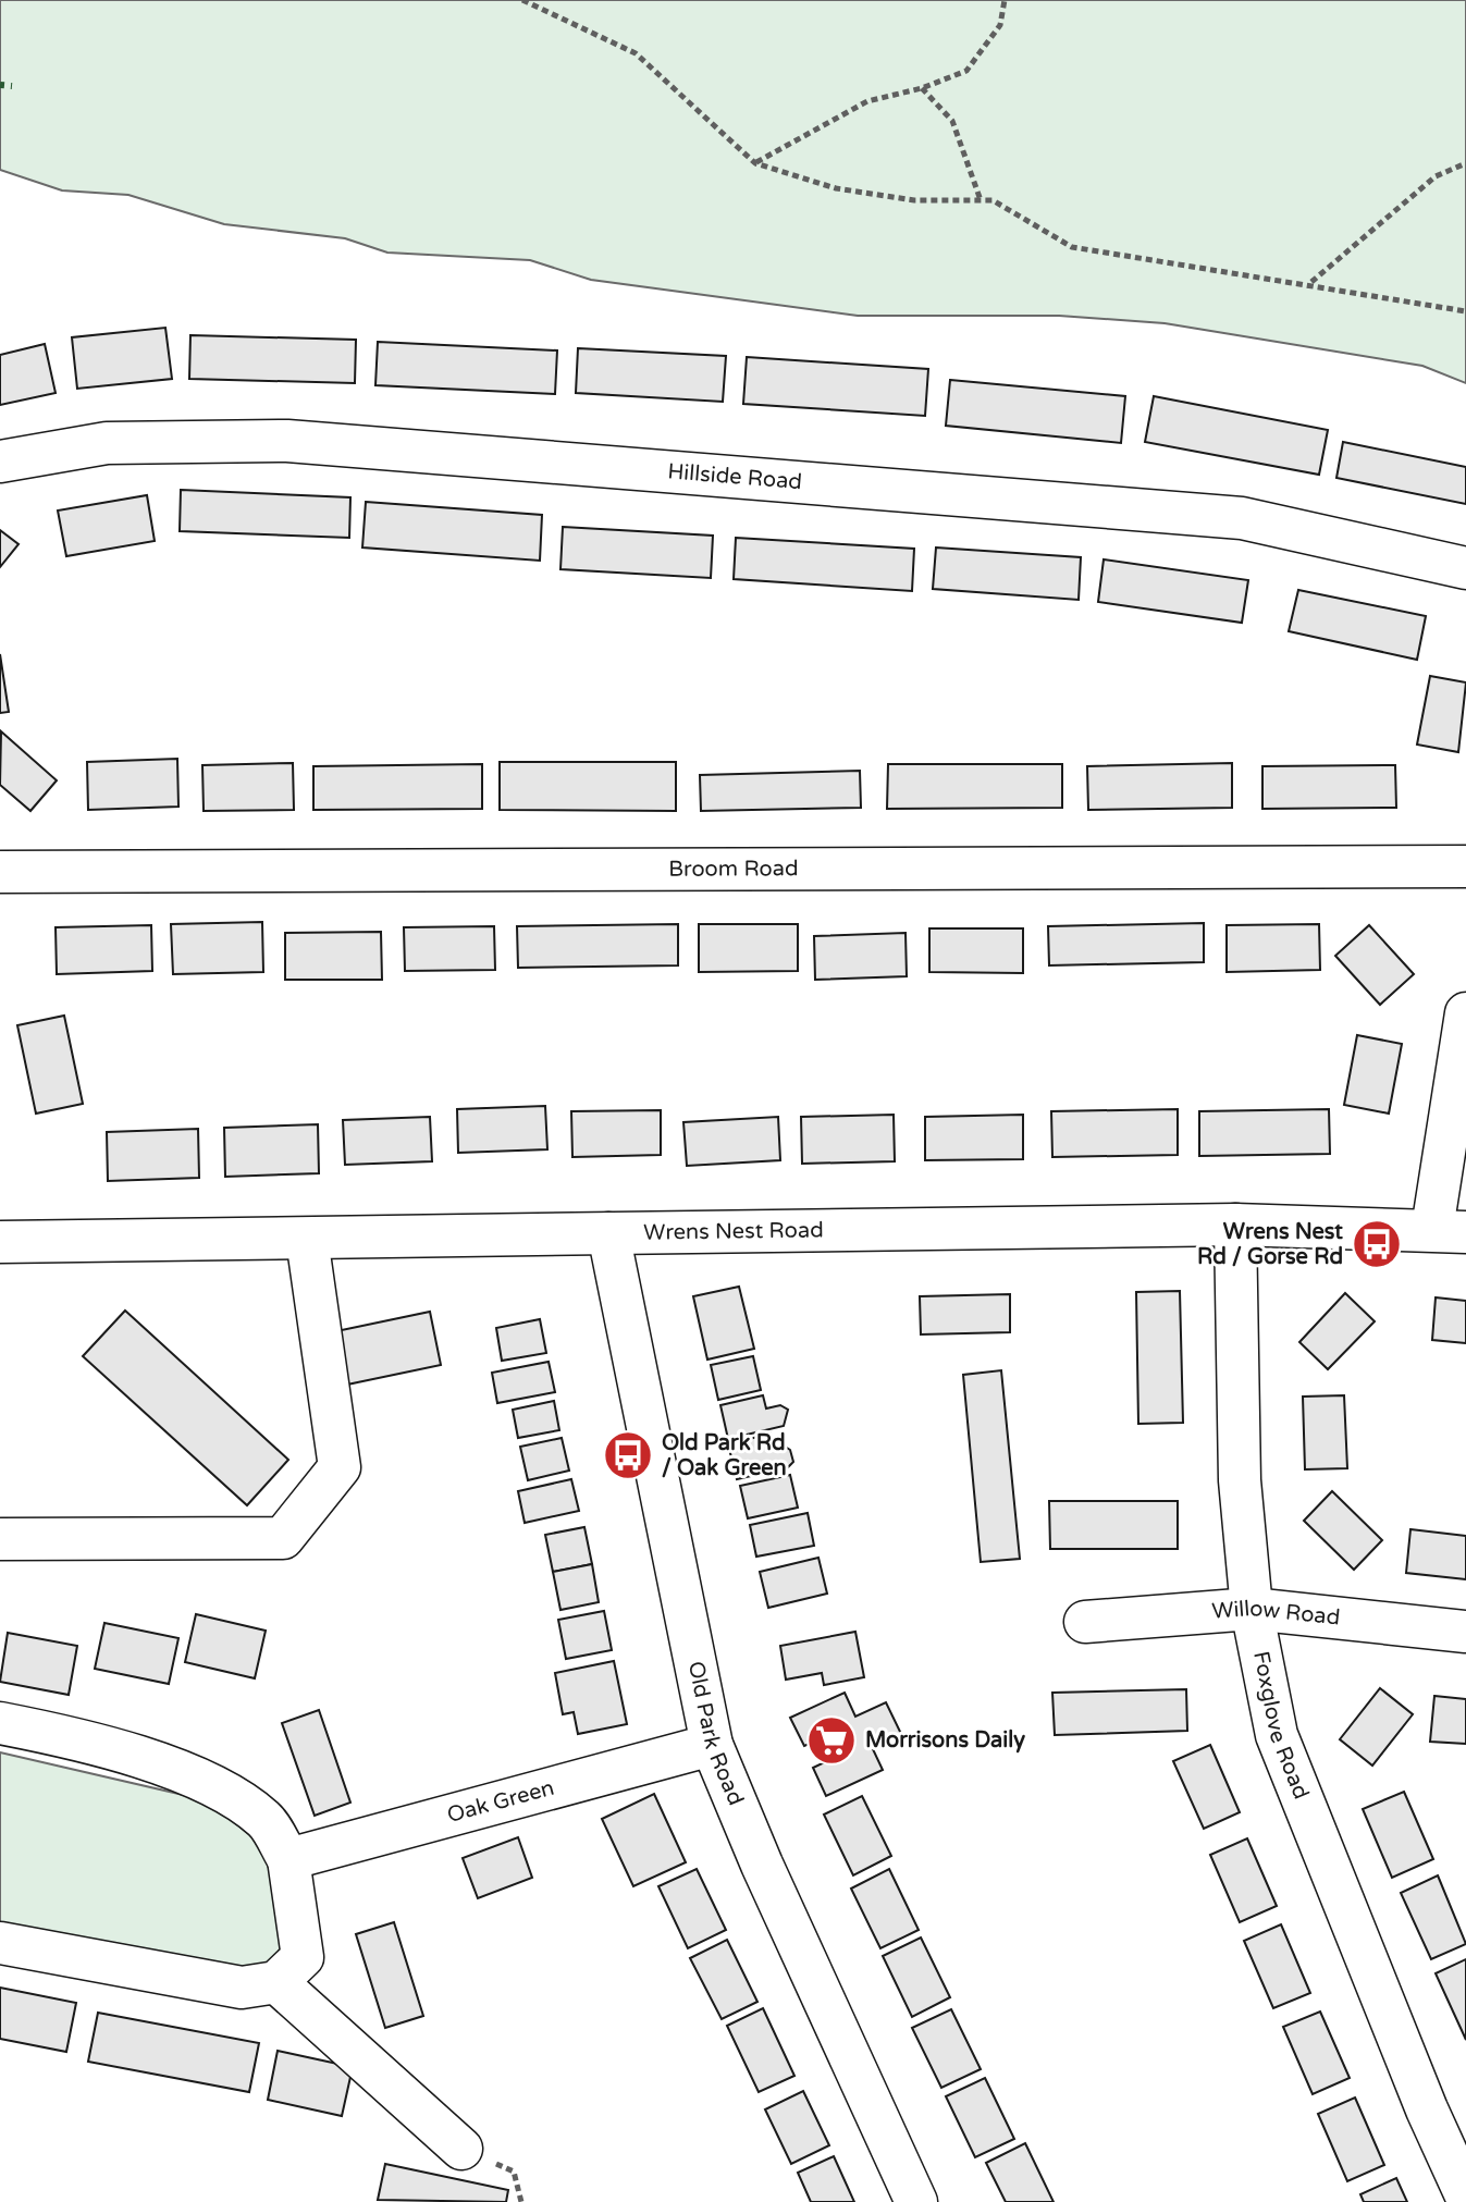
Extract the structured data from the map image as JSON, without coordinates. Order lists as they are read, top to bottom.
{
  "streets": {
    "street": [
      "Hillside Road",
      "Broom Road",
      "Wrens Nest Road",
      "Willow Road",
      "Foxglove Road",
      "Old Park Road",
      "Oak Green"
    ]
  },
  "crossings": [
    ["Wrens Nest Road", "Foxglove Road"],
    ["Wrens Nest Road", "Old Park Road"],
    ["Willow Road", "Foxglove Road"],
    ["Old Park Road", "Oak Green"]
  ],
  "places": {
    "bus stop": ["Wrens Nest Rd / Gorse Rd", "Old Park Rd / Oak Green"],
    "supermarket": ["Morrisons Daily"]
  }
}
